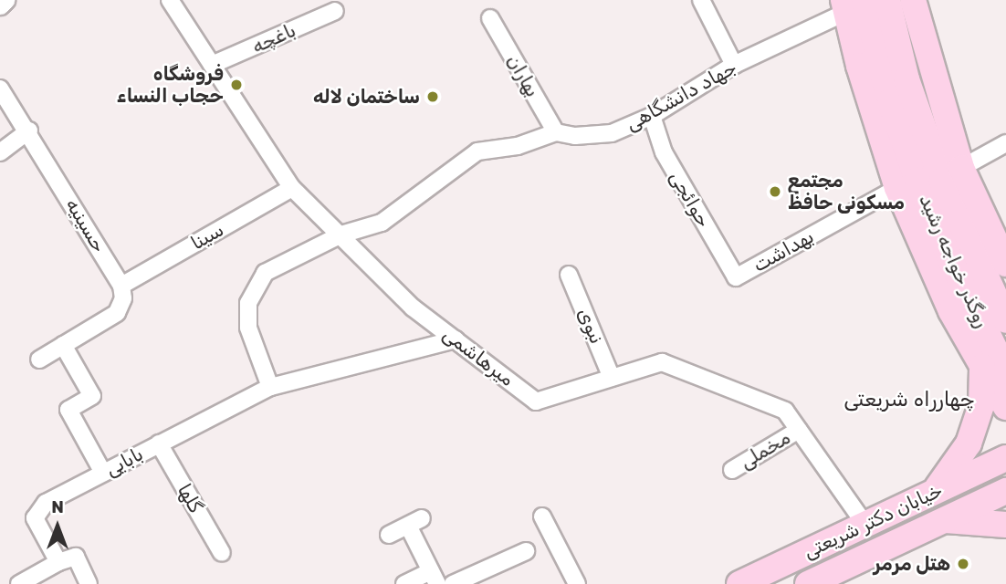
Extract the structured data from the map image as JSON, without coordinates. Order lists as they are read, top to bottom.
{
  "streets": {
    "main road": ["روگذر خواجه رشید", "خیابان دکتر شریعتی"],
    "street": [
      "باغچه",
      "بهاران",
      "جهاد دانشگاهی",
      "حوائجی",
      "حسینیه",
      "سینا",
      "بهداشت",
      "نبوی",
      "میرهاشمی",
      "مخملی",
      "بابایی",
      "گلها"
    ]
  },
  "crossings": [
    ["باغچه", "میرهاشمی"],
    ["بهاران", "جهاد دانشگاهی"],
    ["جهاد دانشگاهی", "حوائجی"],
    ["جهاد دانشگاهی", "روگذر خواجه رشید"],
    ["جهاد دانشگاهی", "میرهاشمی"],
    ["جهاد دانشگاهی", "بابایی"],
    ["حوائجی", "بهداشت"],
    ["حسینیه", "سینا"],
    ["سینا", "میرهاشمی"],
    ["نبوی", "میرهاشمی"],
    ["میرهاشمی", "مخملی"],
    ["میرهاشمی", "بابایی"],
    ["میرهاشمی", "خیابان دکتر شریعتی"],
    ["بابایی", "گلها"]
  ],
  "districts": ["چهارراه شریعتی"],
  "places": [
    "فروشگاه حجاب النساء",
    "ساختمان لاله",
    "مجتمع مسکونی حافظ",
    "هتل مرمر"
  ],
  "north": "top"
}
